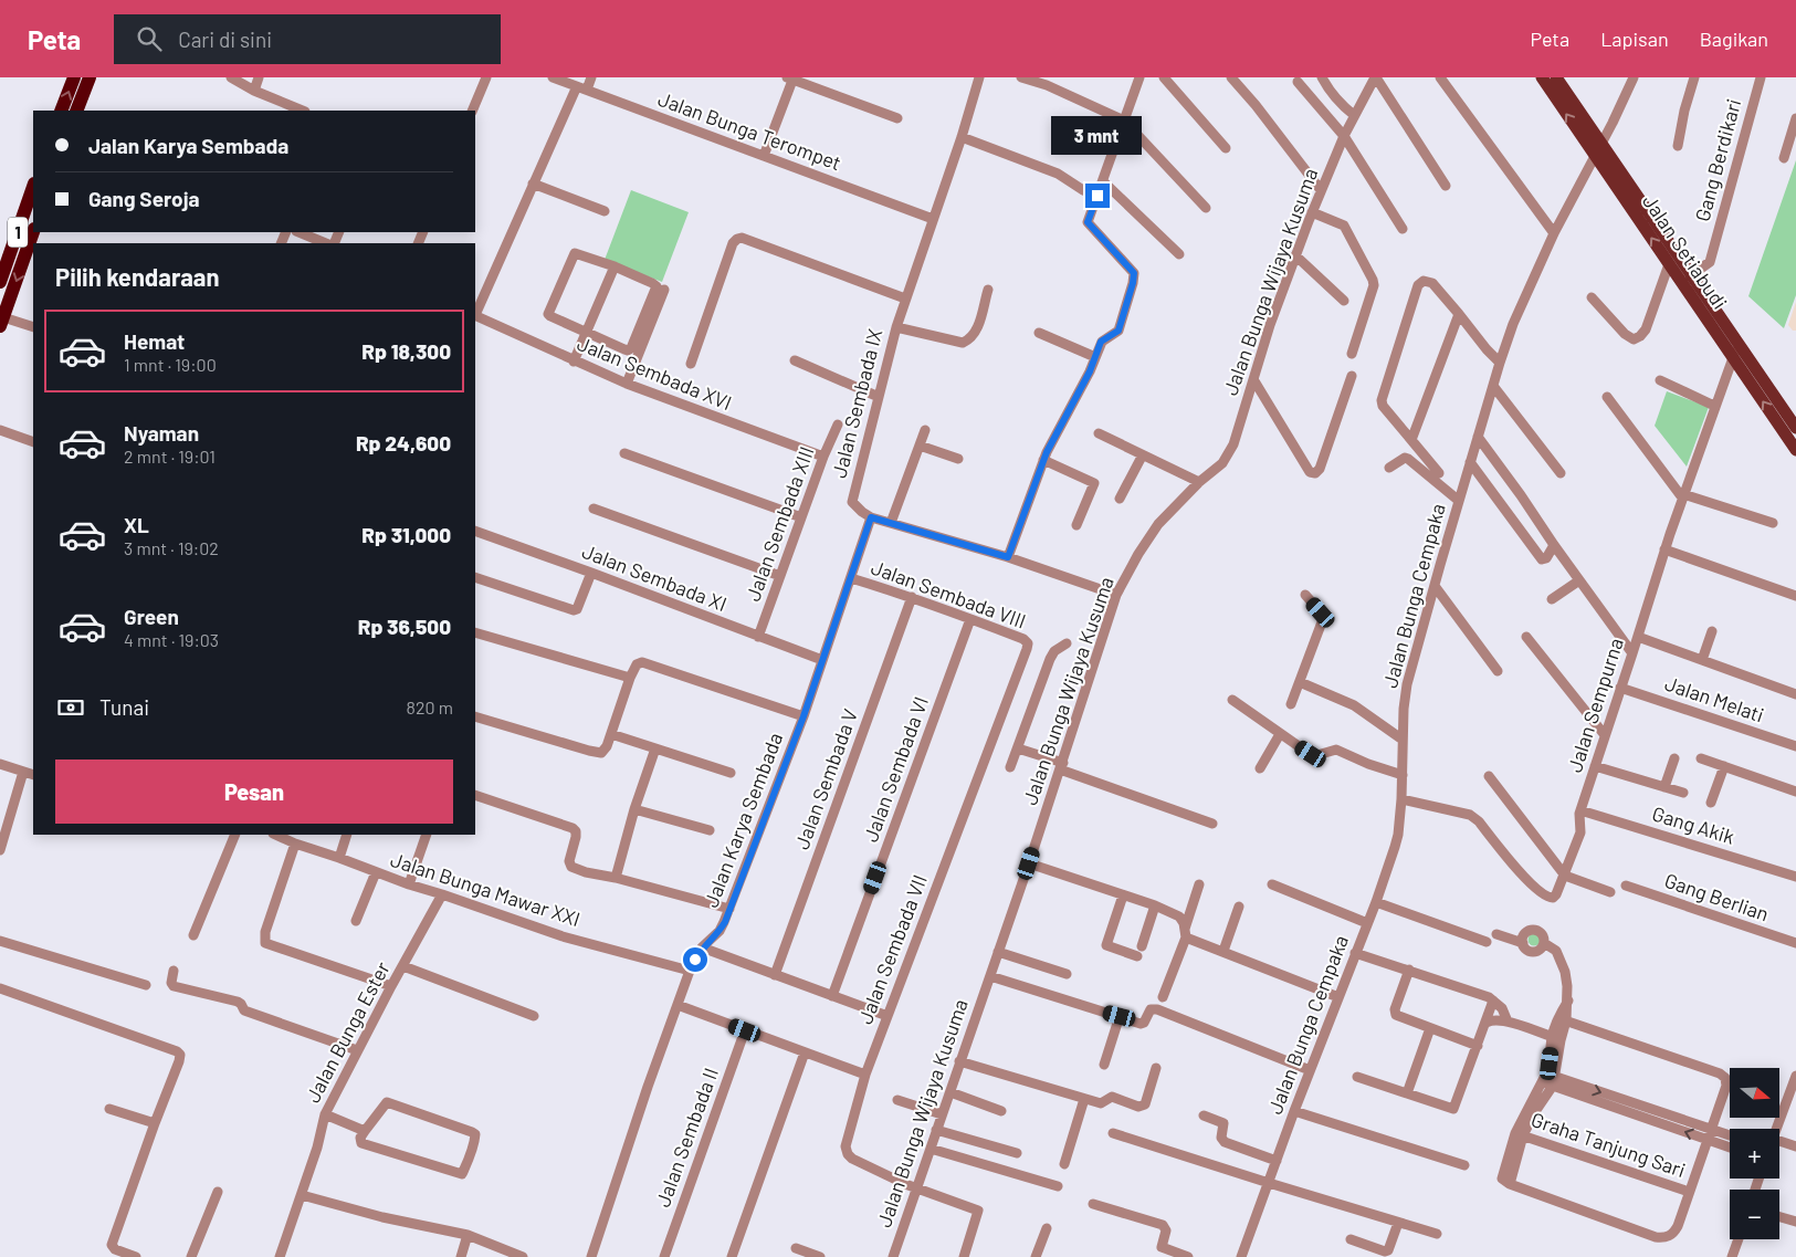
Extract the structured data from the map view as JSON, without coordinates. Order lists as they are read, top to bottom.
{
  "streets": {
    "highway": ["1"],
    "main road": ["Jalan Setiabudi"],
    "street": [
      "Jalan Bunga Terompet",
      "Gang Berdikari",
      "Jalan Bunga Wijaya Kusuma",
      "Jalan Sembada XVI",
      "Jalan Sembada IX",
      "Jalan Sembada XIII",
      "Jalan Sembada XI",
      "Jalan Sembada VIII",
      "Jalan Bunga Cempaka",
      "Jalan Melati",
      "Jalan Sempurna",
      "Jalan Sembada VI",
      "Jalan Sembada V",
      "Jalan Karya Sembada",
      "Gang Akik",
      "Jalan Bunga Mawar XXI",
      "Gang Berlian",
      "Jalan Sembada VII",
      "Jalan Bunga Ester",
      "Jalan Sembada II",
      "Graha Tanjung Sari"
    ]
  },
  "crossings": [
    ["Jalan Bunga Terompet", "Jalan Sembada IX"],
    ["Gang Berdikari", "Jalan Setiabudi"],
    ["Jalan Setiabudi", "Jalan Bunga Cempaka"],
    ["Jalan Setiabudi", "Jalan Sempurna"],
    ["Jalan Bunga Wijaya Kusuma", "Jalan Sembada VII"],
    ["Jalan Sembada XVI", "Jalan Sembada XIII"],
    ["Jalan Sembada IX", "Jalan Karya Sembada"],
    ["Jalan Sembada XIII", "Jalan Sembada XI"],
    ["Jalan Sembada XI", "Jalan Karya Sembada"],
    ["Jalan Sembada VIII", "Jalan Sembada VI"],
    ["Jalan Sembada VIII", "Jalan Sembada V"],
    ["Jalan Sembada VIII", "Jalan Karya Sembada"],
    ["Jalan Sembada VIII", "Jalan Sembada VII"],
    ["Jalan Bunga Cempaka", "Jalan Sempurna"],
    ["Jalan Melati", "Jalan Sempurna"],
    ["Jalan Sempurna", "Gang Akik"],
    ["Jalan Karya Sembada", "Jalan Bunga Mawar XXI"],
    ["Jalan Bunga Mawar XXI", "Jalan Bunga Ester"]
  ],
  "north": "right",
  "page": {
    "header": "Peta",
    "search": "Cari di sini",
    "nav": ["Peta", "Lapisan", "Bagikan"],
    "banner": ["Jalan Karya Sembada", "Gang Seroja"],
    "bubble": "3 mnt",
    "heading": "Pilih kendaraan",
    "list": [
      {
        "name": "Hemat",
        "note": "1 mnt · 19:00",
        "value": "Rp 18,300"
      },
      {
        "name": "Nyaman",
        "note": "2 mnt · 19:01",
        "value": "Rp 24,600"
      },
      {
        "name": "XL",
        "note": "3 mnt · 19:02",
        "value": "Rp 31,000"
      },
      {
        "name": "Green",
        "note": "4 mnt · 19:03",
        "value": "Rp 36,500"
      }
    ],
    "pay": ["Tunai", "820 m"],
    "buttons": "Pesan",
    "map_buttons": ["+", "−"]
  }
}
